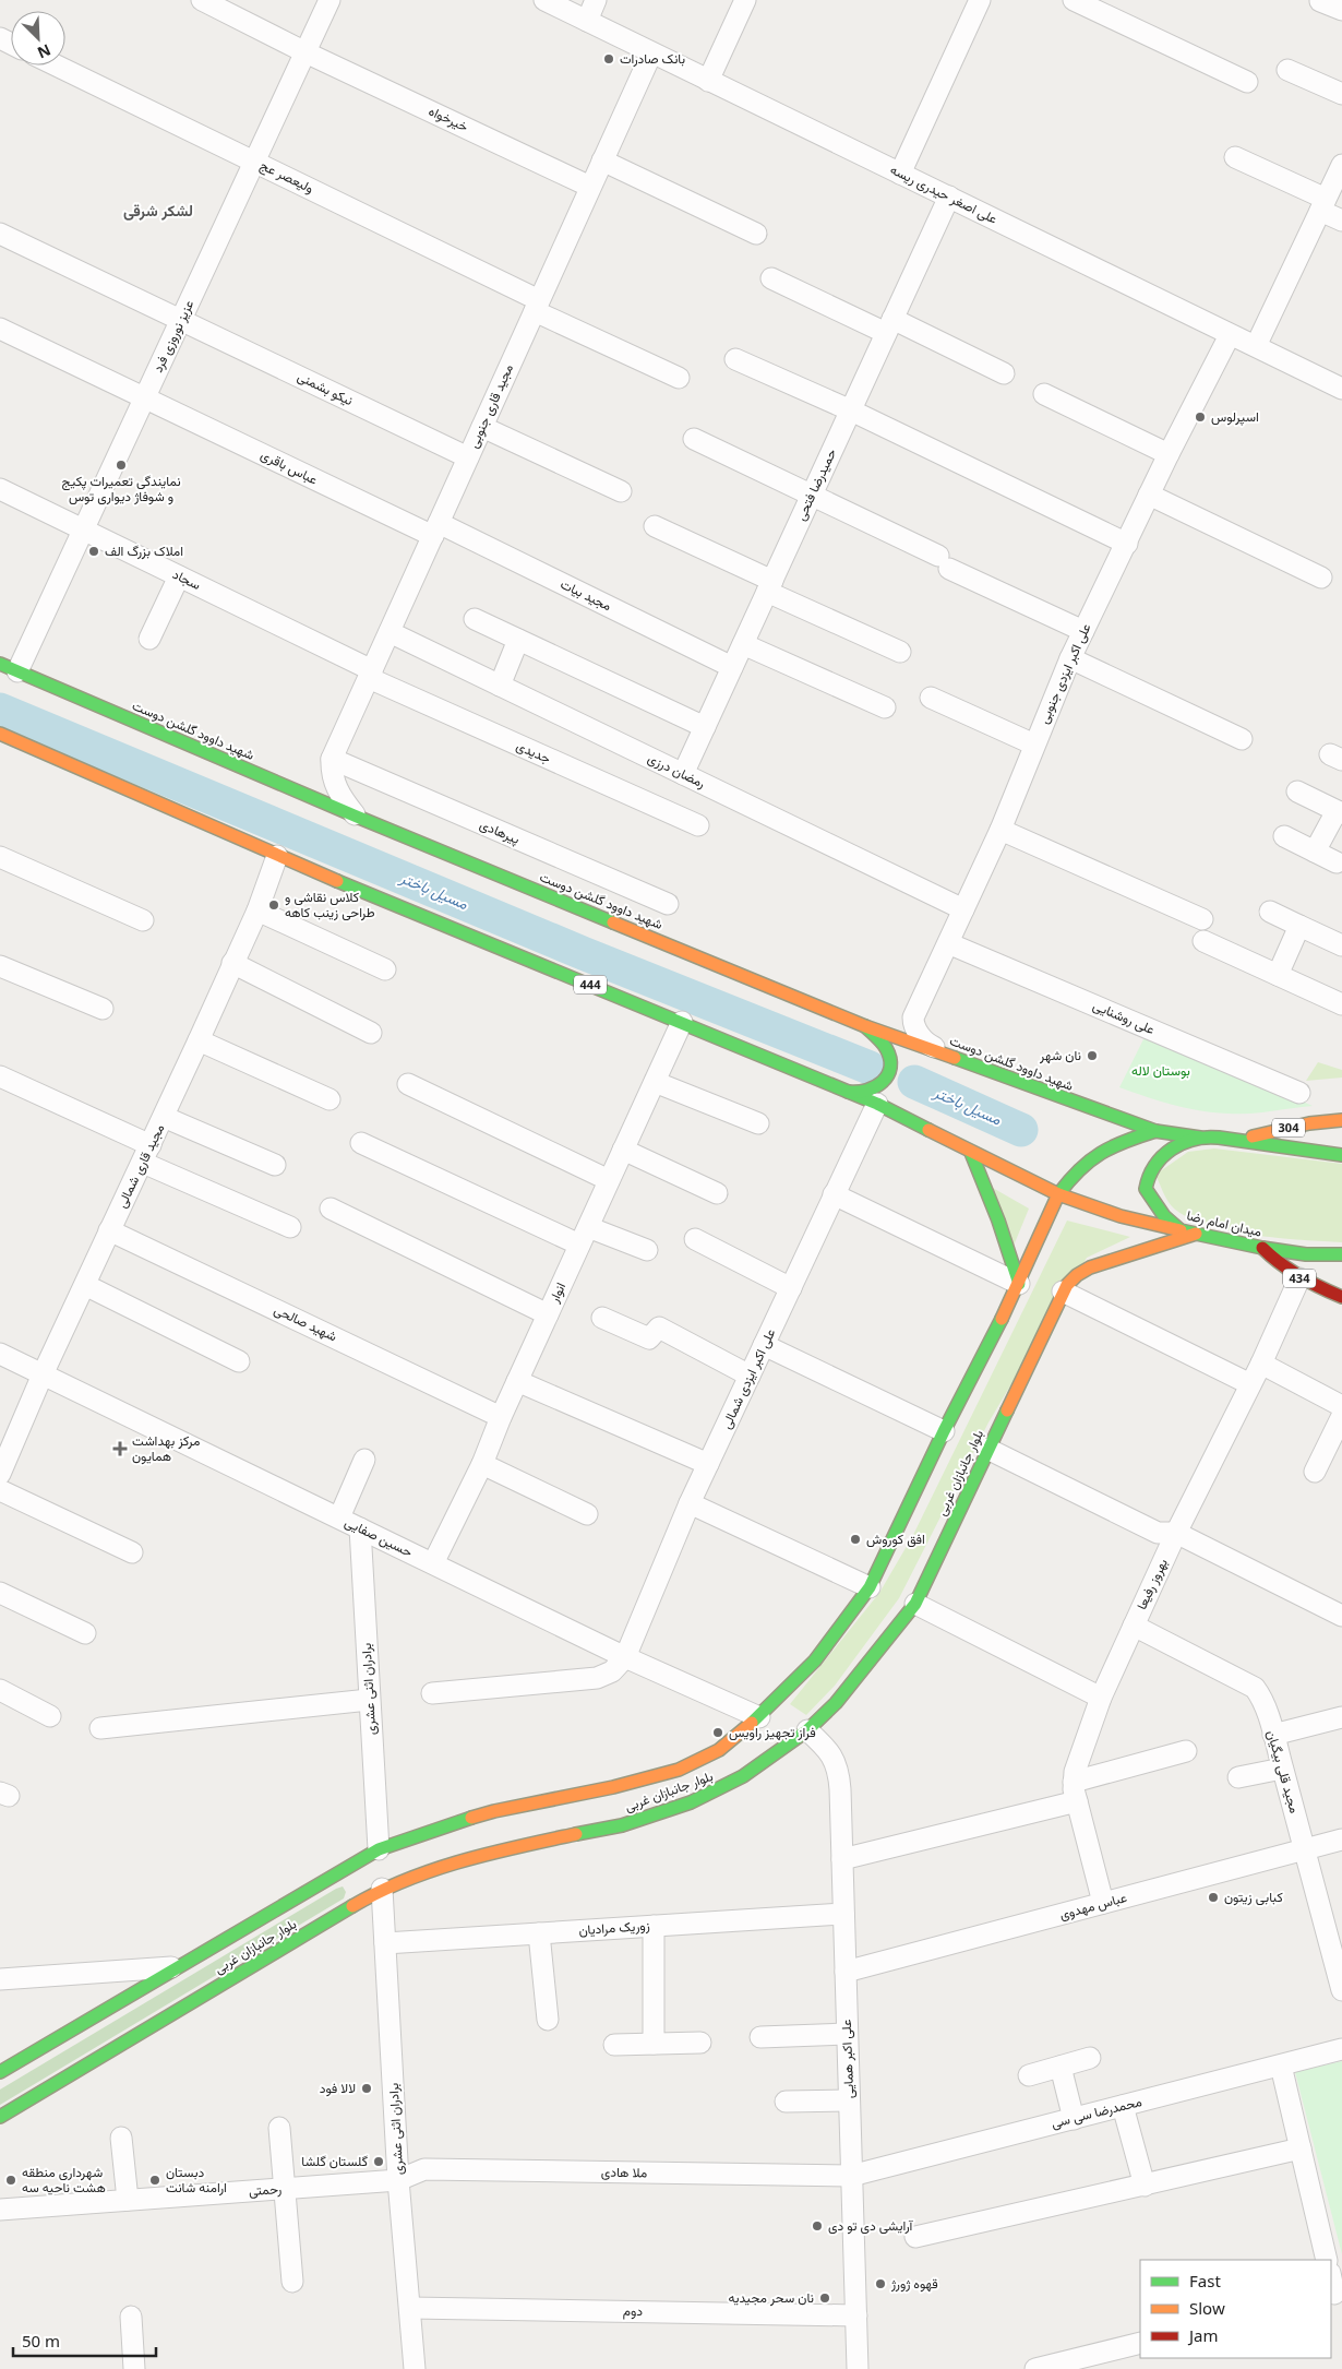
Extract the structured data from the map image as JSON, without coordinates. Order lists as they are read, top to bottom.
{
  "streets": {
    "main road": [
      "شهید داوود گلشن دوست",
      "444",
      "304",
      "میدان امام رضا",
      "434",
      "بلوار جانبازان غربی"
    ],
    "street": [
      "خیرخواه",
      "ولیعصر عج",
      "علی اصغر حیدری ریسه",
      "عزیز نوروزی فرد",
      "نیکو بشمنی",
      "مجید قاری جنوبی",
      "عباس باقری",
      "حمیدرضا فتحی",
      "سجاد",
      "مجید بیات",
      "علی اکبر ایزدی جنوبی",
      "جدیدی",
      "رمضان درزی",
      "پیرهادی",
      "علی روشنایی",
      "مجید قاری شمالی",
      "انوار",
      "شهید صالحی",
      "علی اکبر ایزدی شمالی",
      "حسین صفایی",
      "بهروز رفیعا",
      "برادران اثنی عشری",
      "مجید قلی بیگیان",
      "عباس مهدوی",
      "زوریک مرادیان",
      "علی اکبر همایی",
      "محمدرضا سی سی",
      "ملا هادی",
      "رحمتی",
      "دوم"
    ]
  },
  "crossings": [
    ["خیرخواه", "عزیز نوروزی فرد"],
    ["خیرخواه", "مجید قاری جنوبی"],
    ["ولیعصر عج", "عزیز نوروزی فرد"],
    ["ولیعصر عج", "مجید قاری جنوبی"],
    ["علی اصغر حیدری ریسه", "مجید قاری جنوبی"],
    ["علی اصغر حیدری ریسه", "حمیدرضا فتحی"],
    ["علی اصغر حیدری ریسه", "علی اکبر ایزدی جنوبی"],
    ["عزیز نوروزی فرد", "نیکو بشمنی"],
    ["عزیز نوروزی فرد", "عباس باقری"],
    ["عزیز نوروزی فرد", "سجاد"],
    ["عزیز نوروزی فرد", "شهید داوود گلشن دوست"],
    ["نیکو بشمنی", "مجید قاری جنوبی"],
    ["مجید قاری جنوبی", "عباس باقری"],
    ["مجید قاری جنوبی", "سجاد"],
    ["مجید قاری جنوبی", "مجید بیات"],
    ["مجید قاری جنوبی", "جدیدی"],
    ["مجید قاری جنوبی", "رمضان درزی"],
    ["مجید قاری جنوبی", "پیرهادی"],
    ["عباس باقری", "مجید بیات"],
    ["حمیدرضا فتحی", "مجید بیات"],
    ["حمیدرضا فتحی", "رمضان درزی"],
    ["سجاد", "جدیدی"],
    ["علی اکبر ایزدی جنوبی", "شهید داوود گلشن دوست"],
    ["علی اکبر ایزدی جنوبی", "رمضان درزی"],
    ["علی اکبر ایزدی جنوبی", "علی روشنایی"],
    ["شهید داوود گلشن دوست", "میدان امام رضا"],
    ["شهید داوود گلشن دوست", "بلوار جانبازان غربی"],
    ["444", "مجید قاری شمالی"],
    ["444", "میدان امام رضا"],
    ["444", "انوار"],
    ["444", "علی اکبر ایزدی شمالی"],
    ["444", "بلوار جانبازان غربی"],
    ["304", "میدان امام رضا"],
    ["مجید قاری شمالی", "شهید صالحی"],
    ["مجید قاری شمالی", "حسین صفایی"],
    ["میدان امام رضا", "434"],
    ["میدان امام رضا", "بلوار جانبازان غربی"],
    ["434", "بهروز رفیعا"],
    ["انوار", "شهید صالحی"],
    ["انوار", "حسین صفایی"],
    ["علی اکبر ایزدی شمالی", "حسین صفایی"],
    ["بلوار جانبازان غربی", "حسین صفایی"],
    ["بلوار جانبازان غربی", "برادران اثنی عشری"],
    ["بلوار جانبازان غربی", "علی اکبر همایی"],
    ["حسین صفایی", "برادران اثنی عشری"],
    ["بهروز رفیعا", "مجید قلی بیگیان"],
    ["برادران اثنی عشری", "زوریک مرادیان"],
    ["برادران اثنی عشری", "ملا هادی"],
    ["برادران اثنی عشری", "رحمتی"],
    ["برادران اثنی عشری", "دوم"],
    ["مجید قلی بیگیان", "عباس مهدوی"],
    ["عباس مهدوی", "علی اکبر همایی"],
    ["زوریک مرادیان", "علی اکبر همایی"],
    ["علی اکبر همایی", "محمدرضا سی سی"],
    ["علی اکبر همایی", "ملا هادی"],
    ["علی اکبر همایی", "دوم"],
    ["محمدرضا سی سی", "ملا هادی"],
    ["ملا هادی", "رحمتی"]
  ],
  "districts": ["لشکر شرقی"],
  "water": ["مسیل باختر"],
  "parks": ["بوستان لاله"],
  "places": {
    "other": [
      "بانک صادرات",
      "اسپرلوس",
      "نمایندگی تعمیرات پکیج و شوفاژ دیواری توس",
      "املاک بزرگ الف",
      "کلاس نقاشی و طراحی زینب کاهه",
      "نان شهر",
      "افق کوروش",
      "فراز تجهیز راویس",
      "کبابی زیتون",
      "لالا فود",
      "گلستان گلشا",
      "شهرداری منطقه هشت ناحیه سه",
      "دبستان ارامنه شانت",
      "آرایشی دی تو دی",
      "قهوه ژورژ",
      "نان سحر مجیدیه"
    ],
    "health": ["مرکز بهداشت همایون"]
  },
  "legend": ["Fast", "Slow", "Jam"],
  "scale_bar": "50 m",
  "north": "bottom right"
}
